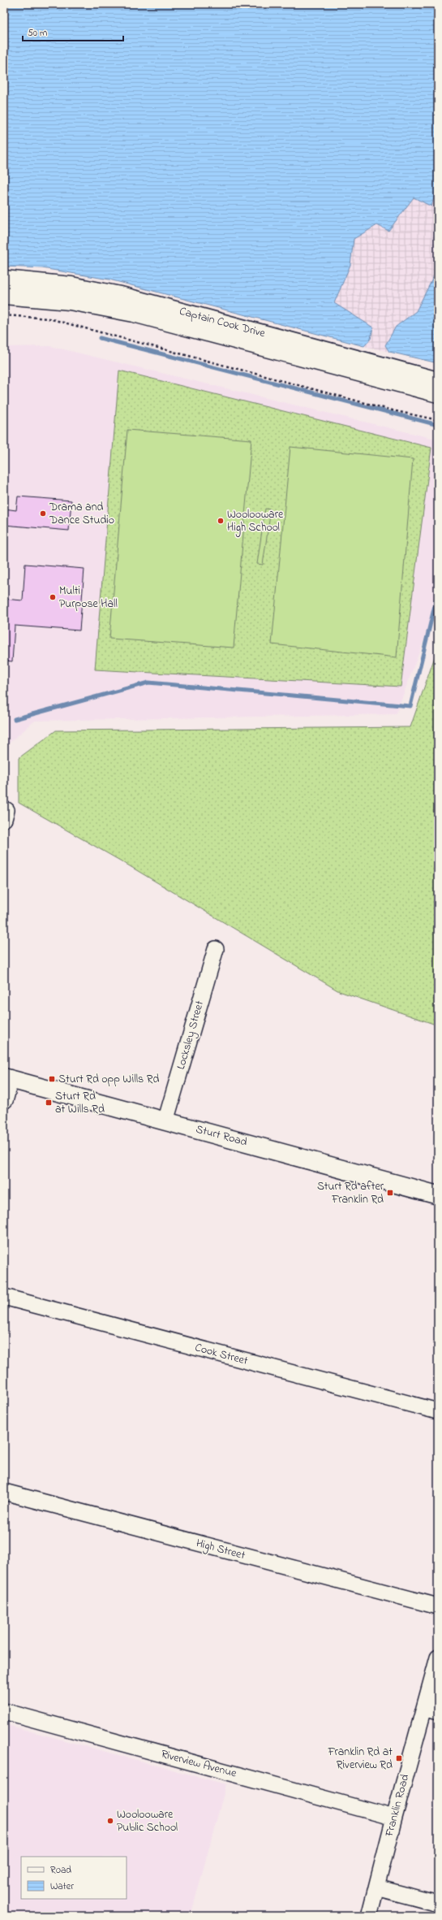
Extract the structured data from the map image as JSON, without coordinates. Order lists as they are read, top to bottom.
{
  "streets": {
    "main road": ["Captain Cook Drive", "Sturt Road"],
    "street": [
      "Locksley Street",
      "Cook Street",
      "High Street",
      "Riverview Avenue",
      "Franklin Road"
    ]
  },
  "crossings": [
    ["Locksley Street", "Sturt Road"],
    ["Riverview Avenue", "Franklin Road"]
  ],
  "places": {
    "other": [
      "Drama and Dance Studio",
      "Woolooware High School",
      "Multi Purpose Hall",
      "Woolooware Public School"
    ],
    "transit": [
      "Sturt Rd opp Wills Rd",
      "Sturt Rd at Wills Rd",
      "Sturt Rd after Franklin Rd",
      "Franklin Rd at Riverview Rd"
    ]
  },
  "legend": ["Road", "Water"],
  "scale_bar": "50 m"
}
